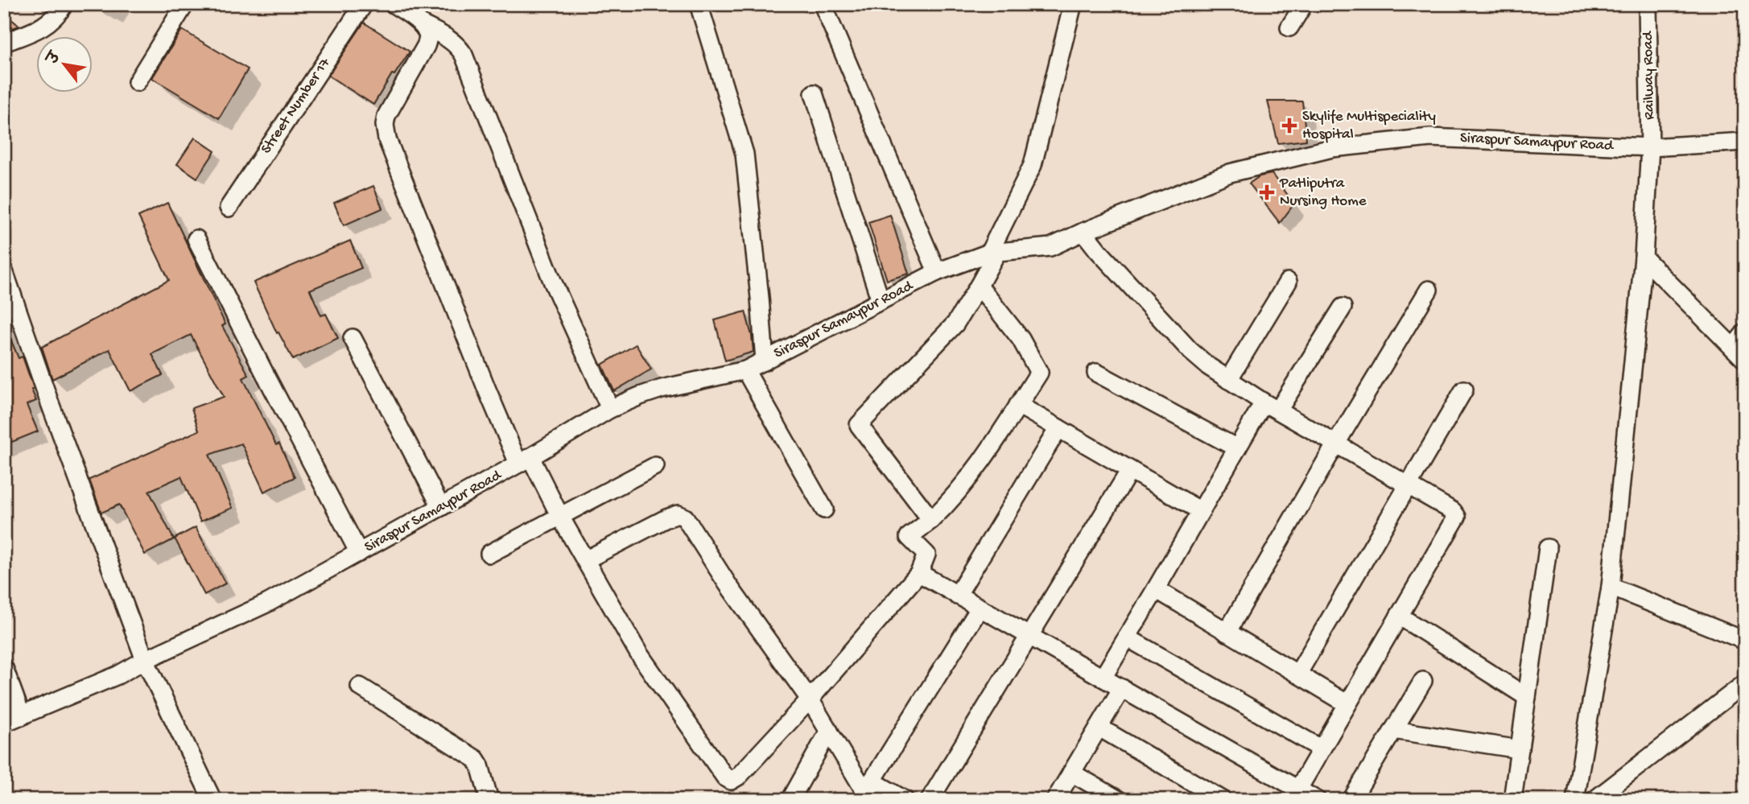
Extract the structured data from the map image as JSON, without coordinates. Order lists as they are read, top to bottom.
{
  "streets": {
    "street": ["Railway Road", "Street Number 17", "Siraspur Samaypur Road"]
  },
  "crossings": [
    ["Railway Road", "Siraspur Samaypur Road"]
  ],
  "places": {
    "health": ["Skylife Multispeciality Hospital", "Patliputra Nursing Home"]
  },
  "north": "top left"
}
